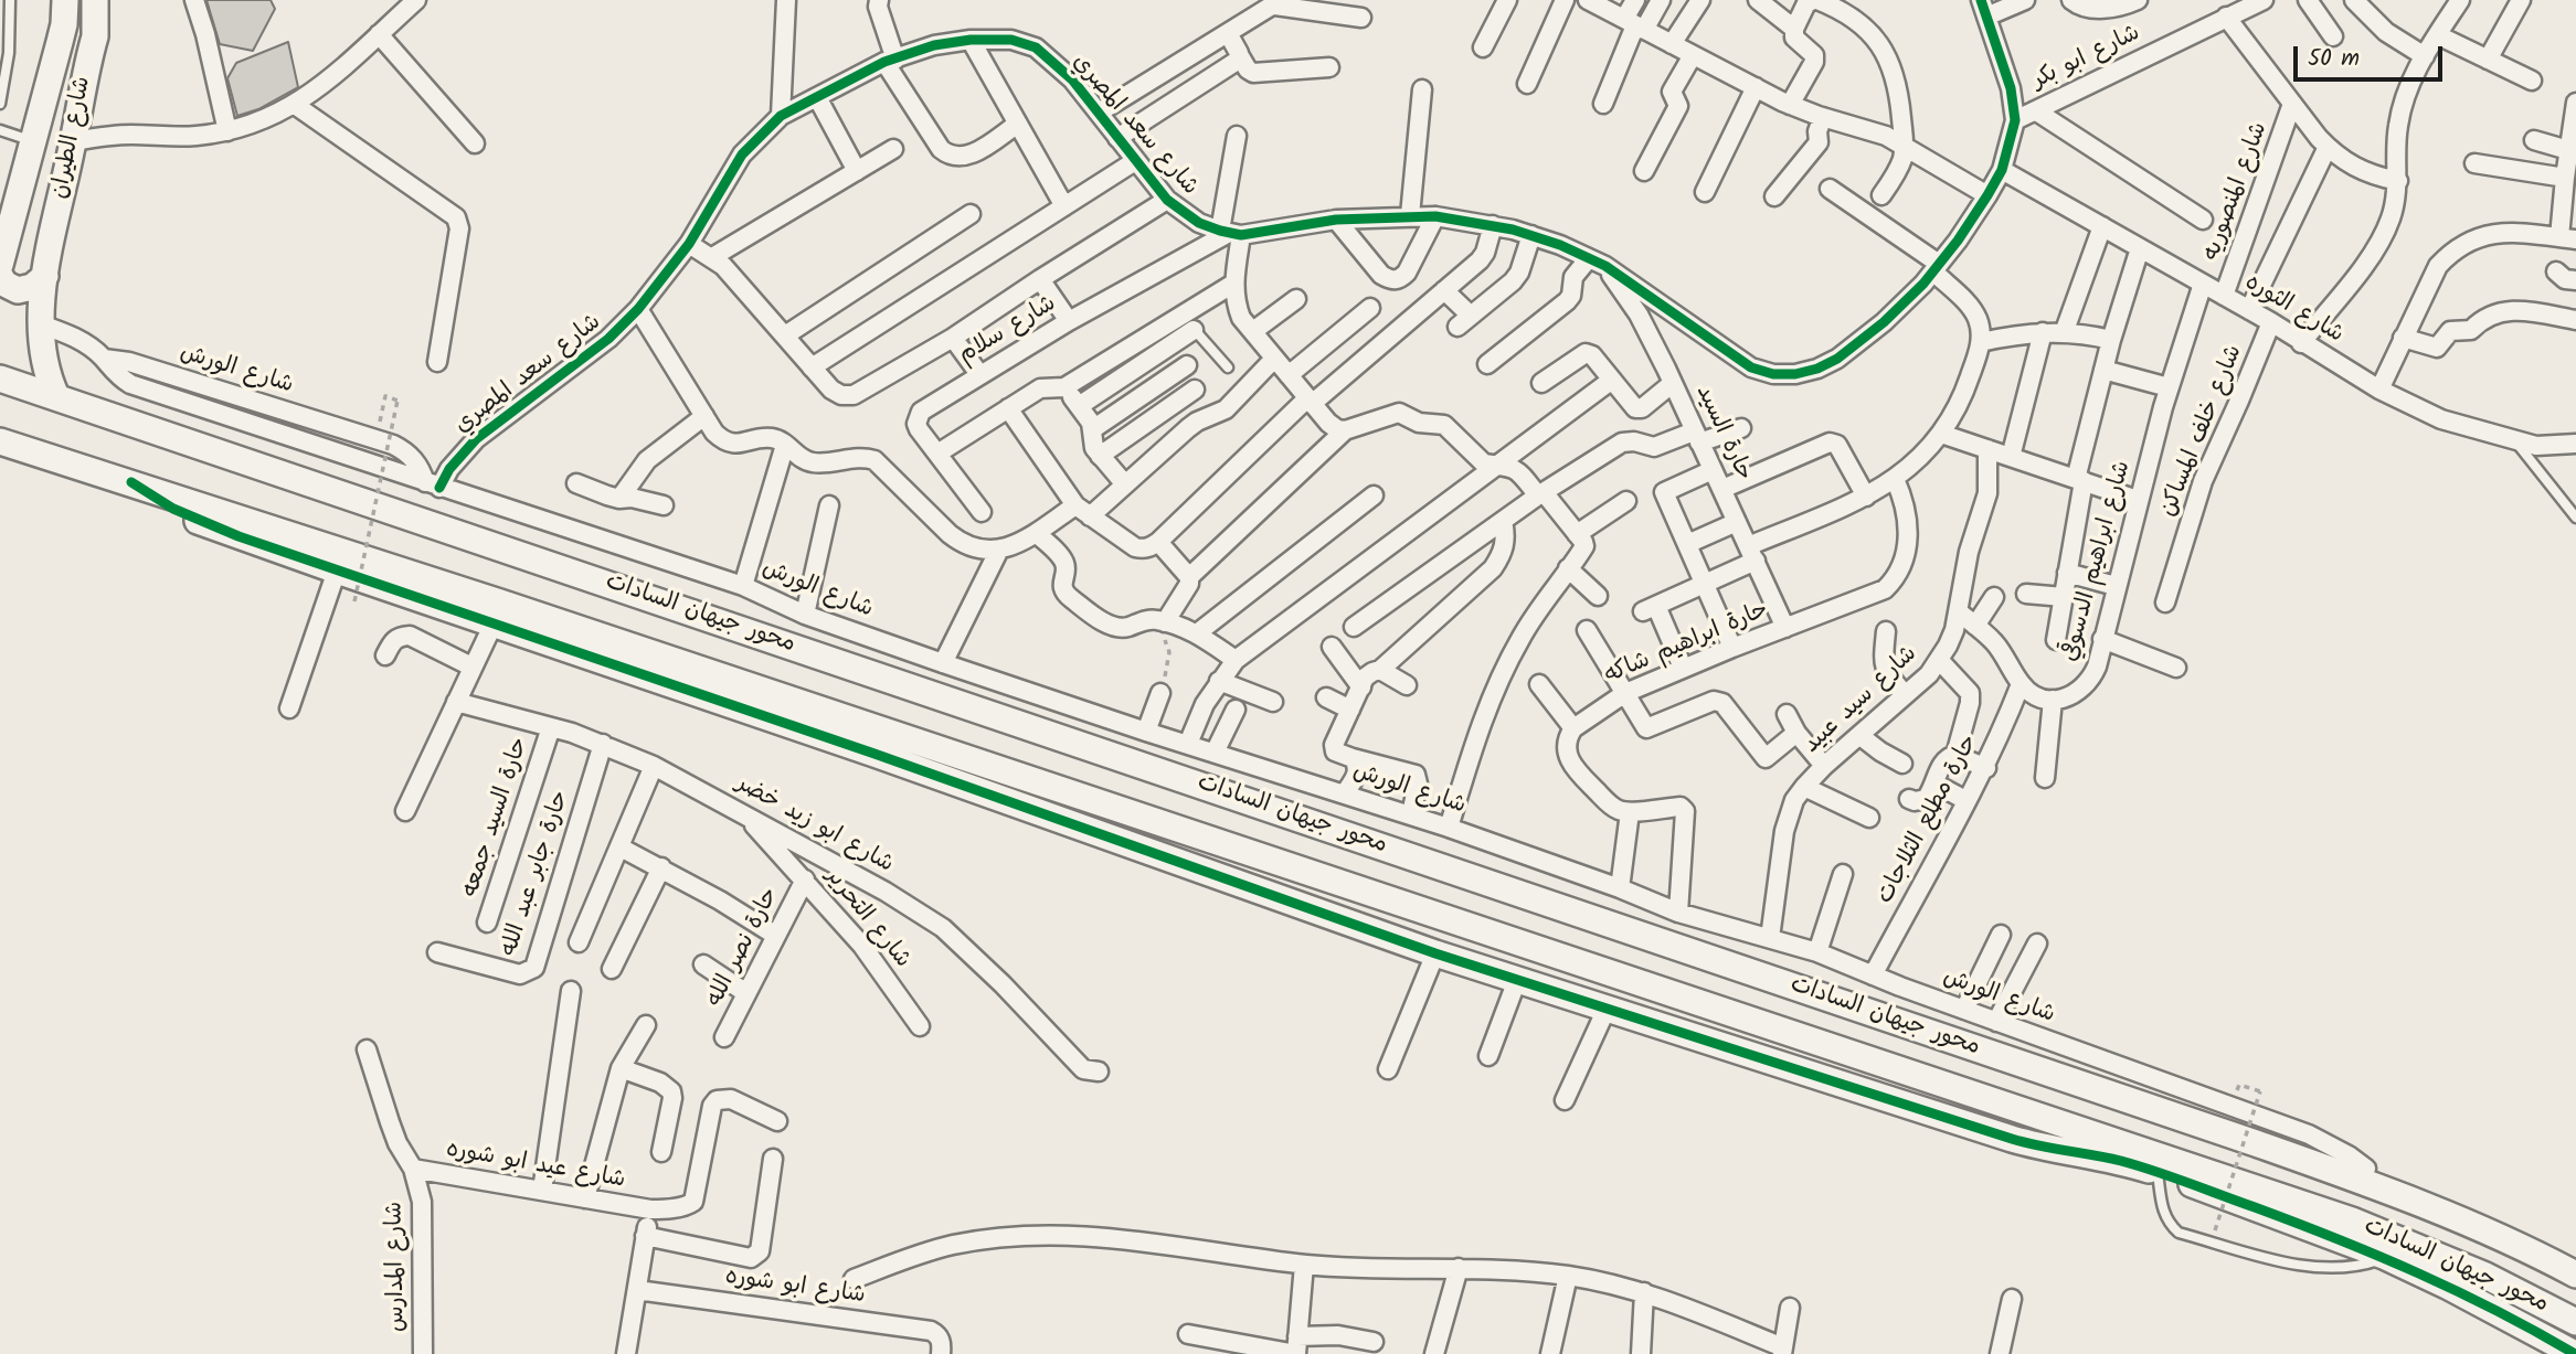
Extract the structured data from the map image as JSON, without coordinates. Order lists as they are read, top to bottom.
{
  "streets": {
    "main road": ["شارع الطيران", "محور جيهان السادات"],
    "street": [
      "شارع ابو بكر",
      "شارع سعد المصري",
      "شارع المنصوريه",
      "شارع الثوره",
      "شارع سلام",
      "شارع الورش",
      "شارع خلف المساكن",
      "حارة السيد",
      "شارع ابراهيم الدسوقي",
      "حارة ابراهيم شاكه",
      "شارع سيد عبيد",
      "حارة السيد جمعه",
      "حارة مطلع الثلاجات",
      "شارع ابو زيد خضر",
      "حارة جابر عبد الله",
      "شارع التحرير",
      "حارة نصر الله",
      "شارع عيد ابو شوره",
      "شارع المدارس",
      "شارع ابو شوره"
    ]
  },
  "crossings": [
    ["شارع سعد المصري", "شارع سلام"],
    ["شارع سعد المصري", "شارع الورش"],
    ["شارع الطيران", "شارع الورش"],
    ["شارع الطيران", "محور جيهان السادات"],
    ["شارع المنصوريه", "شارع الثوره"],
    ["شارع الثوره", "شارع خلف المساكن"],
    ["شارع الثوره", "شارع ابراهيم الدسوقي"],
    ["شارع الورش", "شارع سيد عبيد"],
    ["شارع الورش", "حارة مطلع الثلاجات"],
    ["حارة السيد", "حارة ابراهيم شاكه"],
    ["حارة السيد جمعه", "شارع ابو زيد خضر"],
    ["شارع ابو زيد خضر", "حارة جابر عبد الله"],
    ["شارع ابو زيد خضر", "شارع التحرير"],
    ["شارع التحرير", "حارة نصر الله"],
    ["شارع عيد ابو شوره", "شارع المدارس"],
    ["شارع عيد ابو شوره", "شارع ابو شوره"]
  ],
  "scale_bar": "50 m"
}
